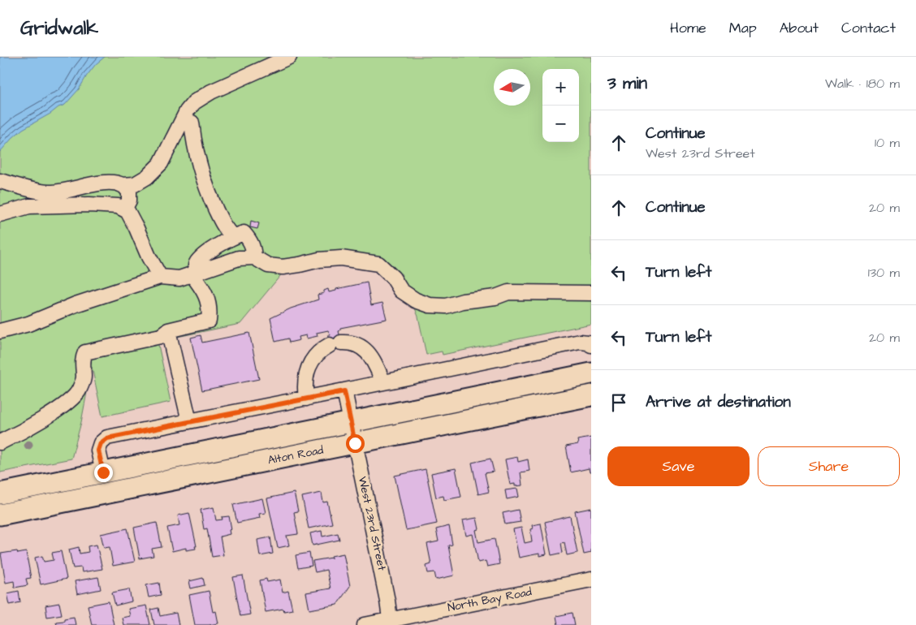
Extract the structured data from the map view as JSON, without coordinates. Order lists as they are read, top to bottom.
{
  "streets": {
    "highway": ["Alton Road"],
    "street": ["West 23rd Street", "North Bay Road"]
  },
  "crossings": [
    ["Alton Road", "West 23rd Street"],
    ["West 23rd Street", "North Bay Road"]
  ],
  "north": "left",
  "page": {
    "header": "Gridwalk",
    "nav": [
      "Home",
      "Map",
      "About",
      "Contact"
    ],
    "heading": ["3 min", "Walk · 180 m"],
    "map_buttons": ["+", "−"],
    "list": [
      ["Continue", "West 23rd Street", "10 m"],
      ["Continue", "20 m"],
      ["Turn left", "130 m"],
      ["Turn left", "20 m"],
      "Arrive at destination"
    ],
    "buttons": ["Save", "Share"]
  }
}
